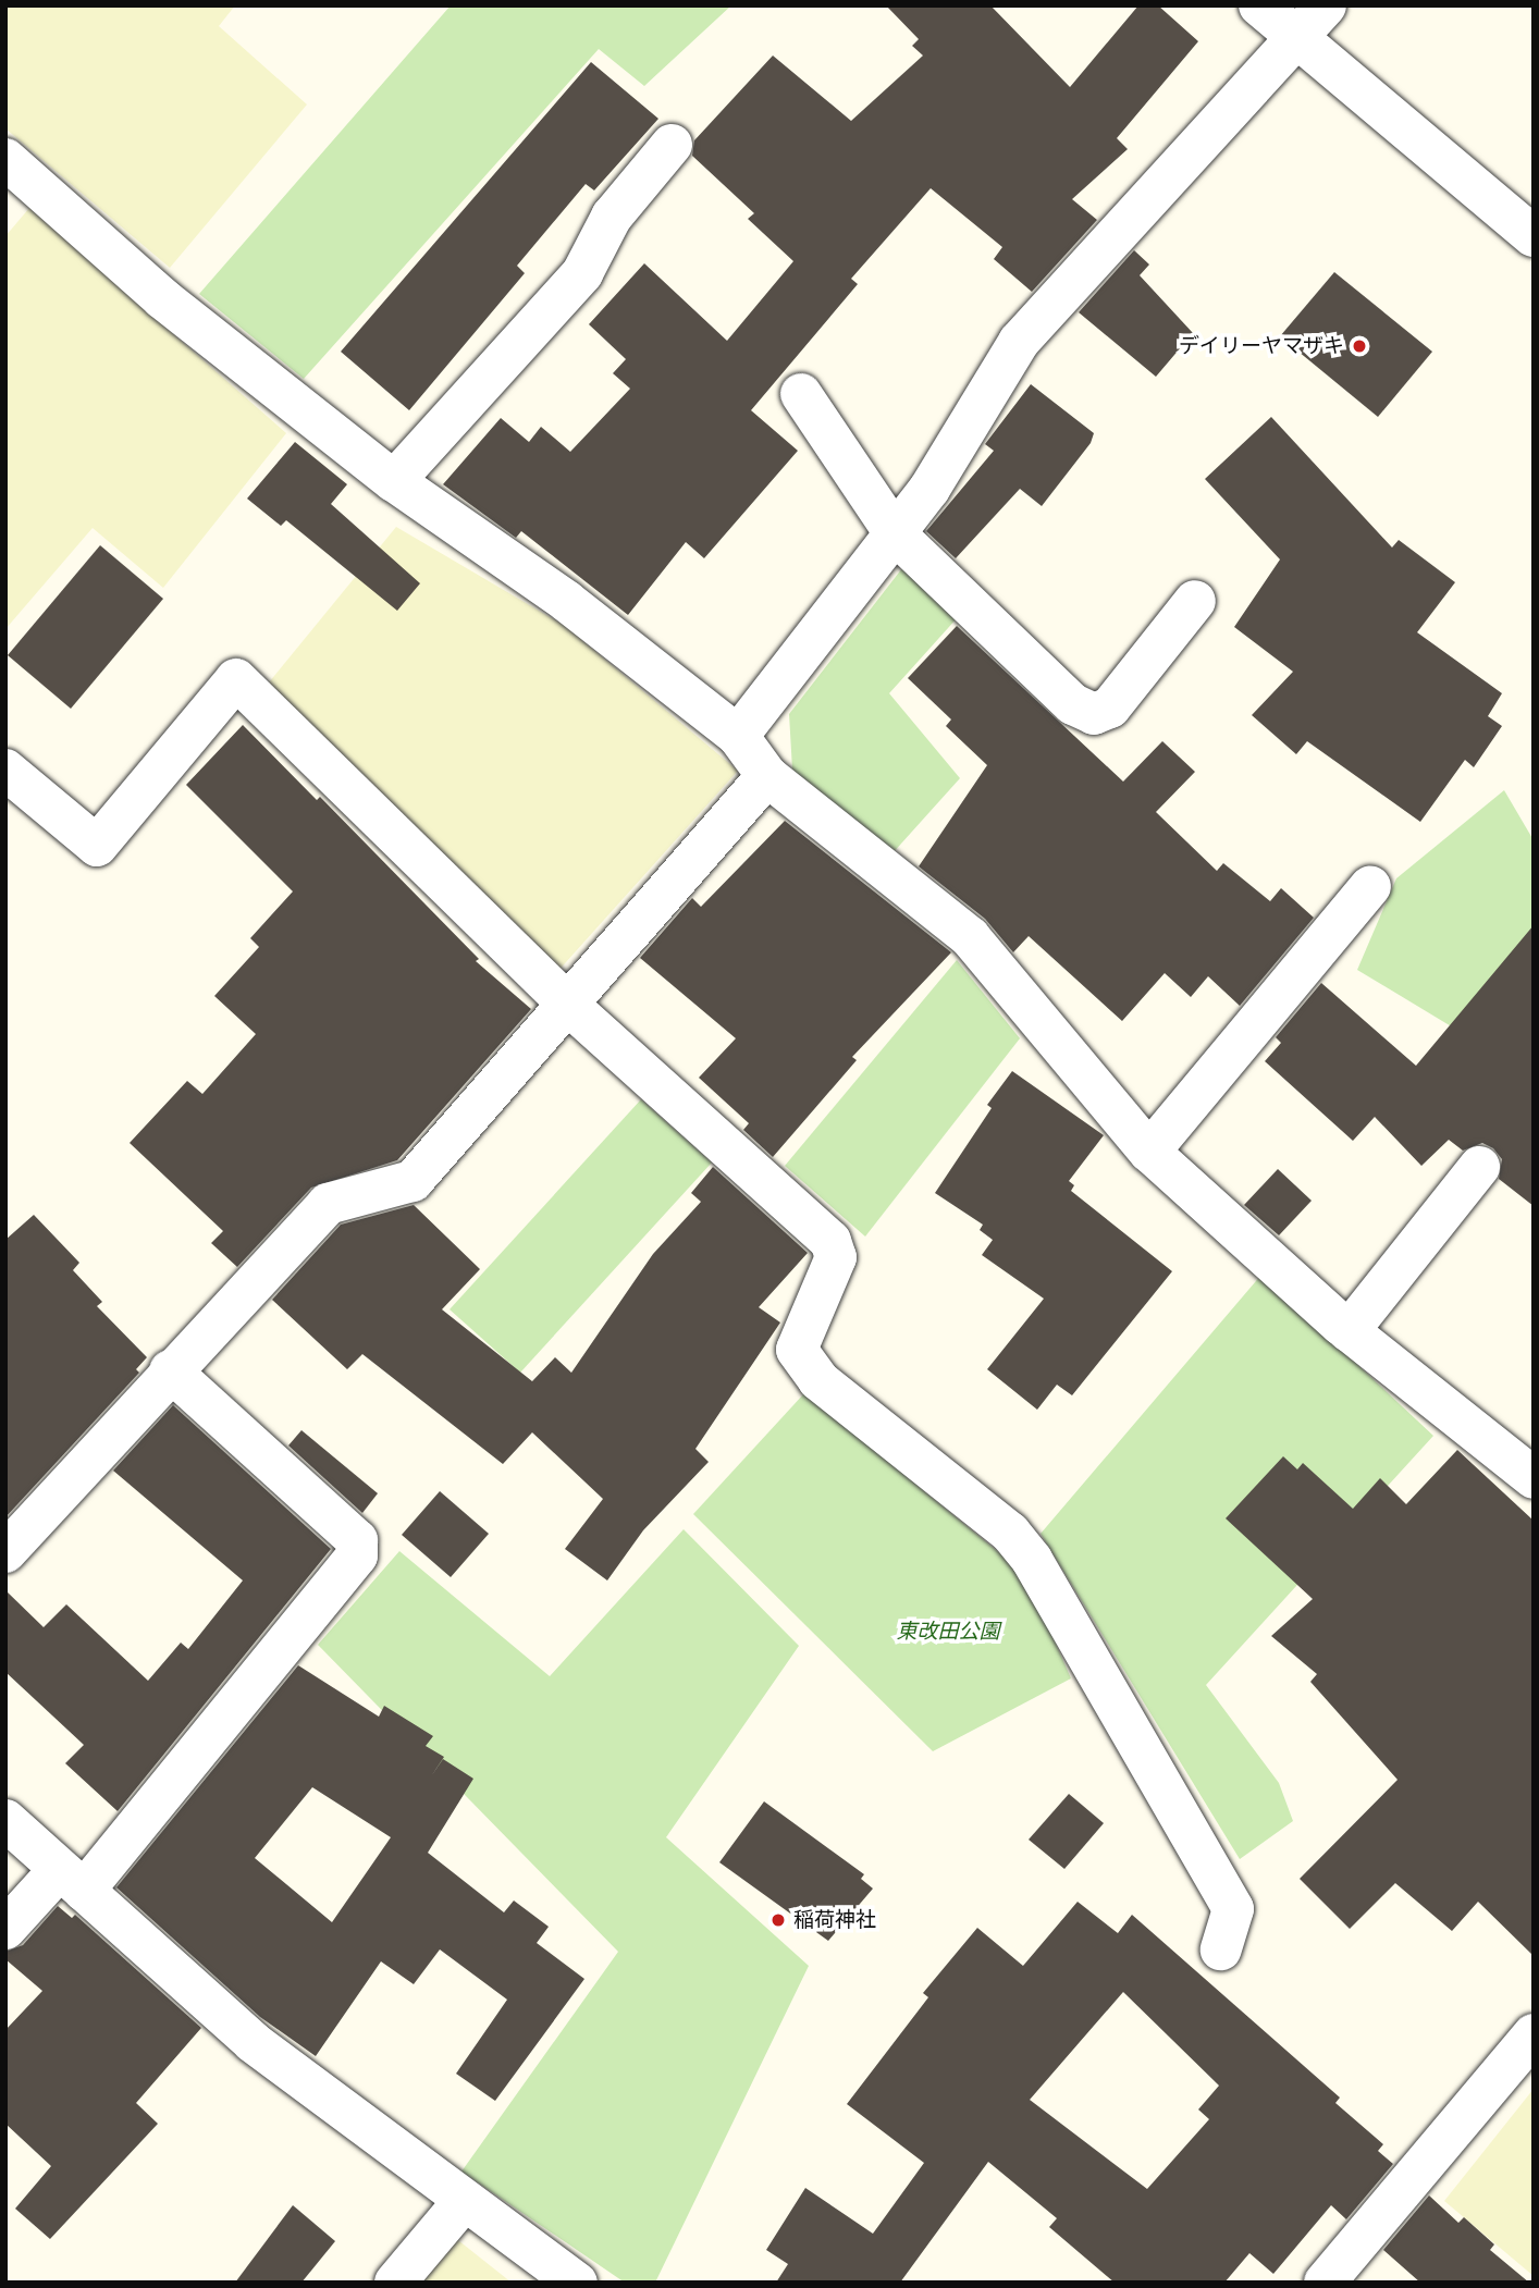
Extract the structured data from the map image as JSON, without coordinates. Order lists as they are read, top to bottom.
{
  "parks": ["東改田公園"],
  "places": ["デイリーヤマザキ", "稲荷神社"]
}
